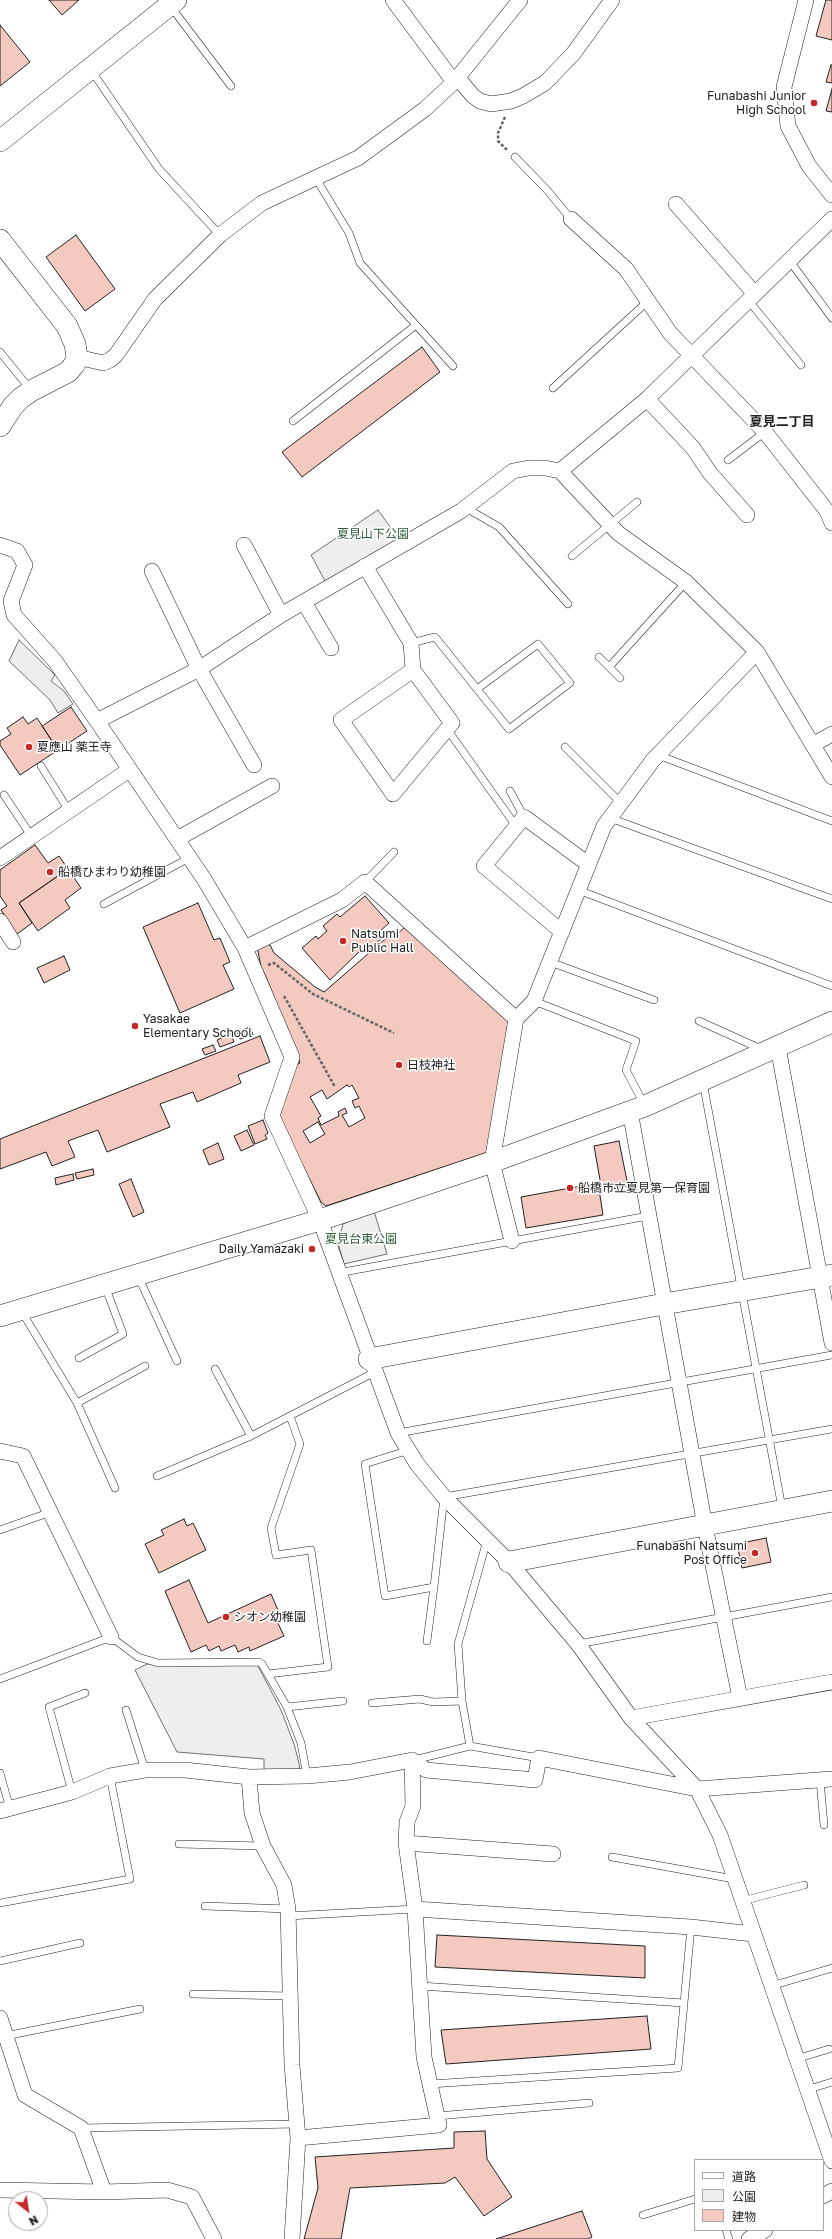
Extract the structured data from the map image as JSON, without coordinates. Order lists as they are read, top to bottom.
{
  "districts": ["夏見二丁目"],
  "parks": ["夏見山下公園", "夏見台東公園"],
  "places": [
    "Funabashi Junior High School",
    "夏應山 薬王寺",
    "船橋ひまわり幼稚園",
    "Natsumi Public Hall",
    "Yasakae Elementary School",
    "日枝神社",
    "船橋市立夏見第一保育園",
    "Daily Yamazaki",
    "Funabashi Natsumi Post Office",
    "シオン幼稚園"
  ],
  "legend": ["道路", "公園", "建物"],
  "north": "bottom right"
}
